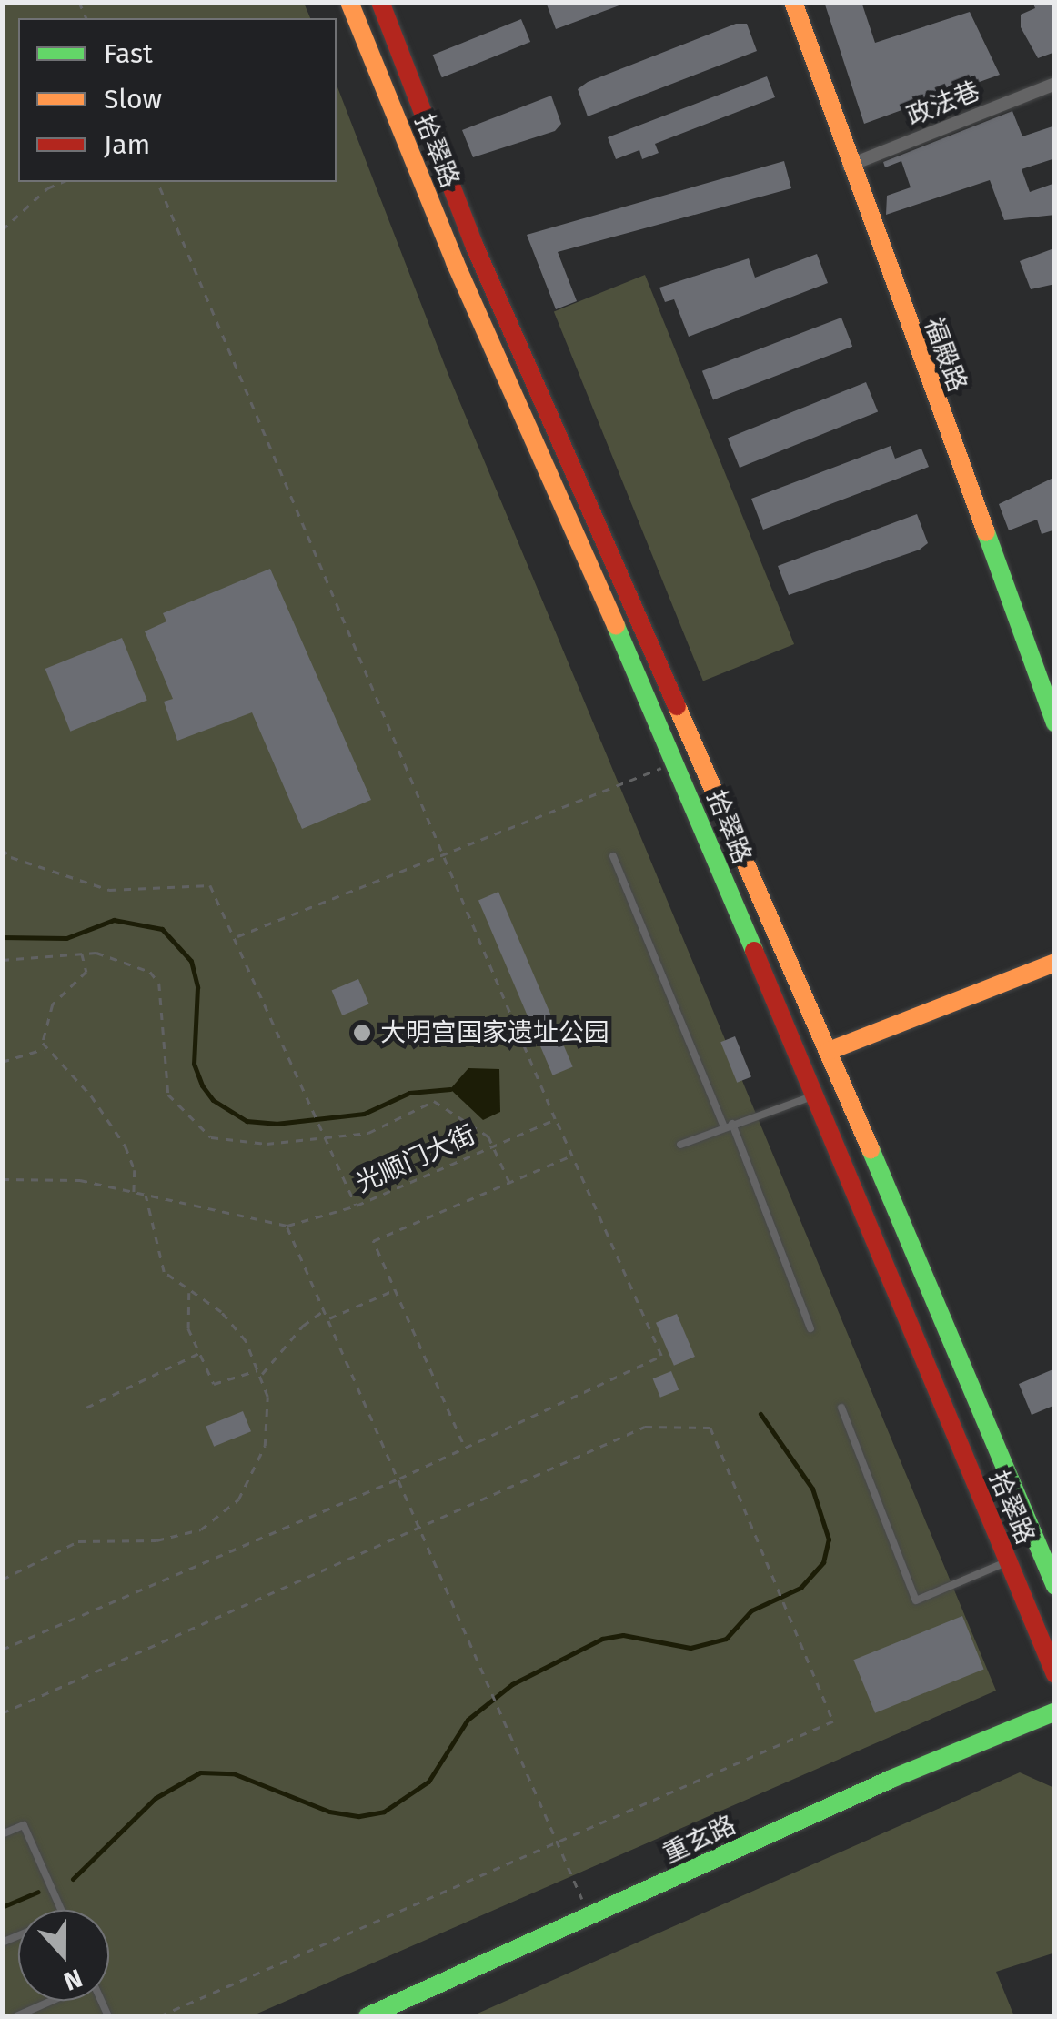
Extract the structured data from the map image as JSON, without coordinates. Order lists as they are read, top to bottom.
{
  "streets": {
    "main road": ["拾翠路", "福殿路", "重玄路"],
    "street": ["政法巷"],
    "path": ["光顺门大街"]
  },
  "crossings": [
    ["政法巷", "福殿路"]
  ],
  "places": ["大明宫国家遗址公园"],
  "legend": ["Fast", "Slow", "Jam"],
  "north": "bottom"
}
